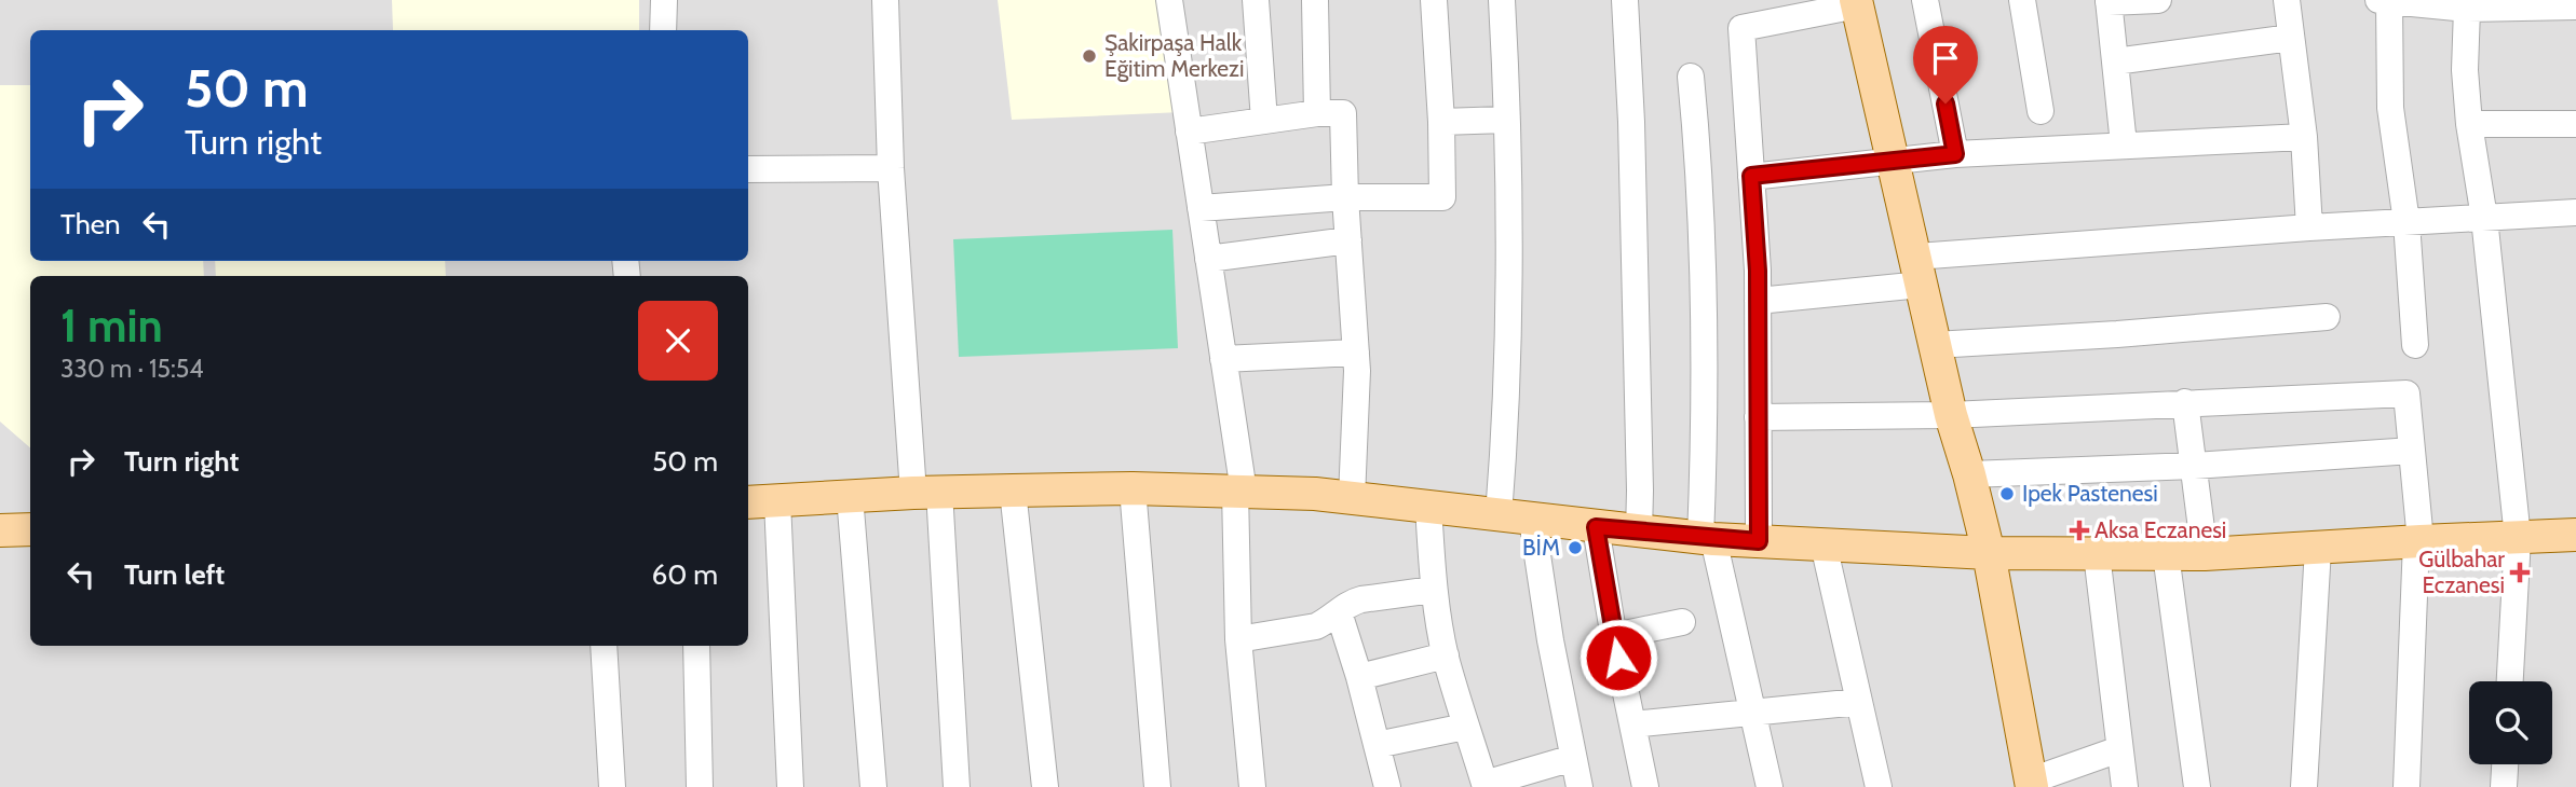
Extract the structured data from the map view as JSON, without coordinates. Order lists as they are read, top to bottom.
{
  "places": {
    "other": ["Şakirpaşa Halk Eğitim Merkezi", "Ipek Pastenesi", "BİM"],
    "health": ["Aksa Eczanesi", "Gülbahar Eczanesi"]
  },
  "page": {
    "turn": ["50 m", "Turn right"],
    "then": "Then",
    "heading": ["1 min", "330 m · 15:54"],
    "list": [
      {
        "name": "Turn right",
        "value": "50 m"
      },
      {
        "name": "Turn left",
        "value": "60 m"
      }
    ]
  }
}
